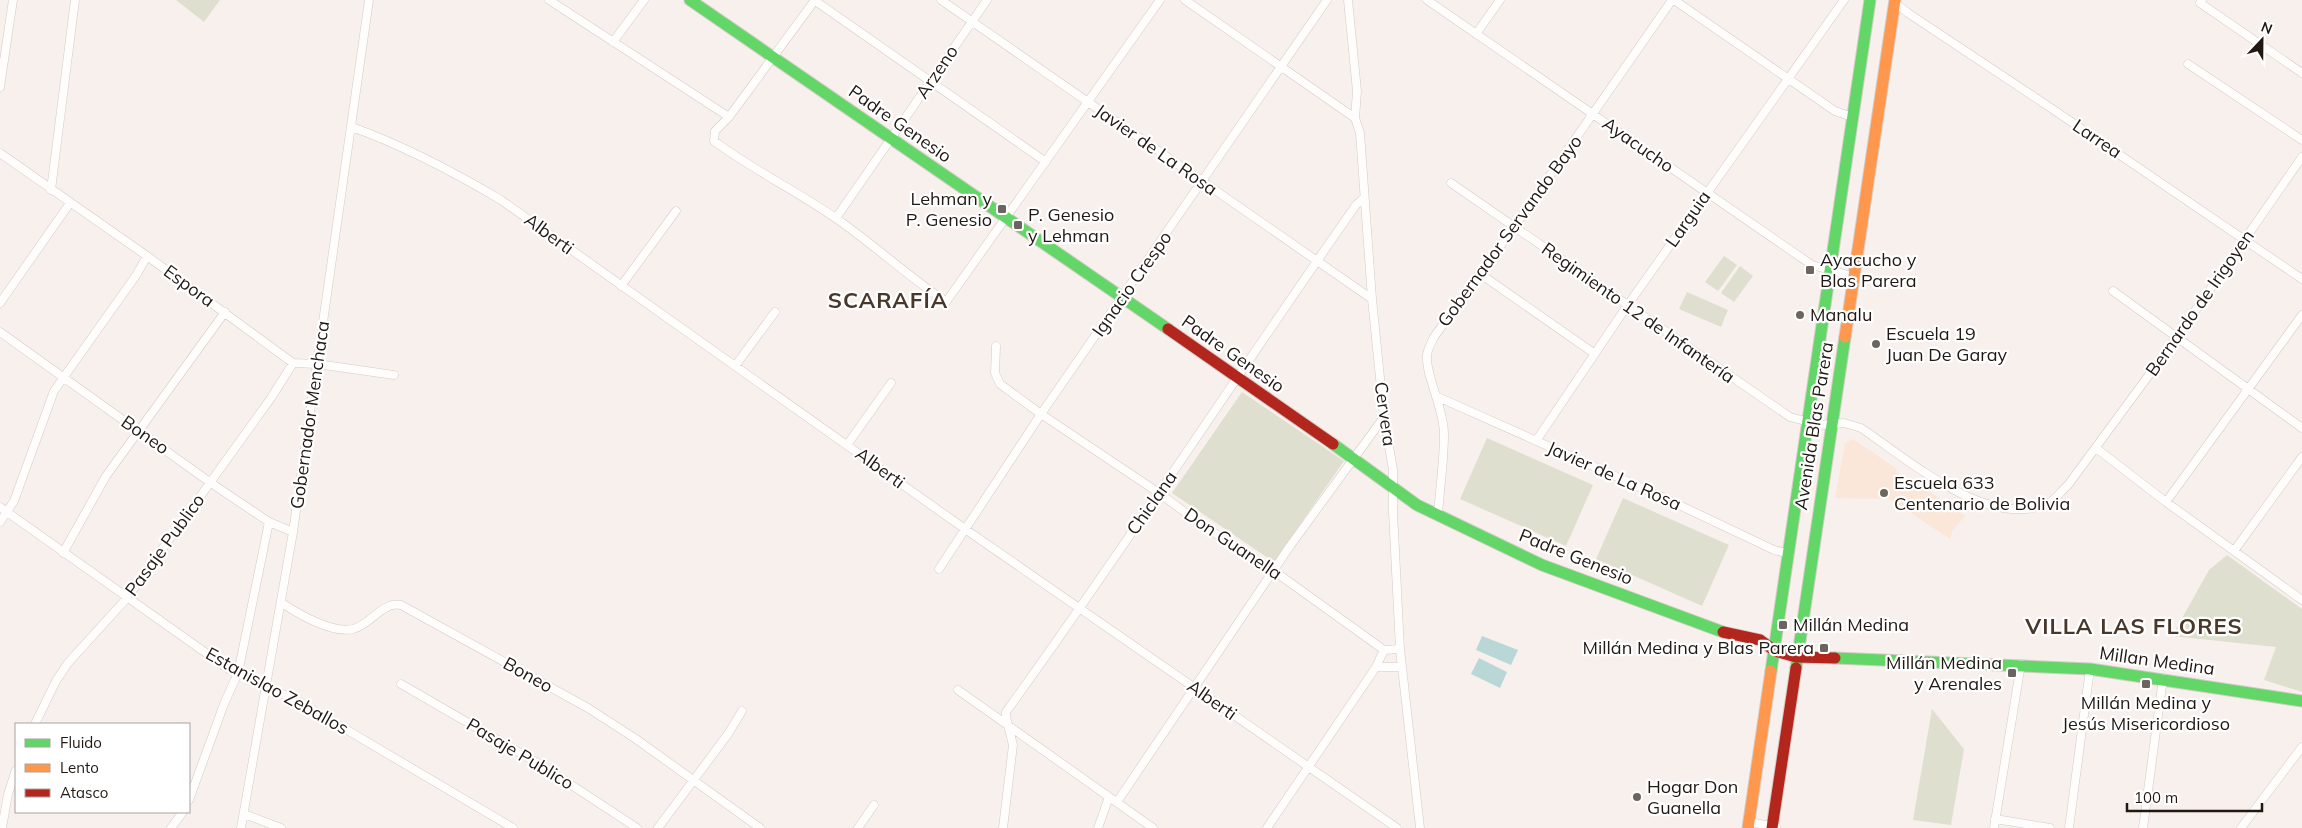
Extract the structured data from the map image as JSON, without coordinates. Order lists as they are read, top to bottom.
{
  "streets": {
    "street": [
      "Arzeno",
      "Padre Genesio",
      "Larrea",
      "Ayacucho",
      "Javier de La Rosa",
      "Larguia",
      "Gobernador Servando Bayo",
      "Alberti",
      "Ignacio Crespo",
      "Espora",
      "Bernardo de Irigoyen",
      "Regimiento 12 de Infantería",
      "Cervera",
      "Gobernador Menchaca",
      "Avenida Blas Parera",
      "Boneo",
      "Chiclana",
      "Don Guanella",
      "Pasaje Publico",
      "Millan Medina",
      "Estanislao Zeballos"
    ]
  },
  "crossings": [
    ["Arzeno", "Padre Genesio"],
    ["Arzeno", "Javier de La Rosa"],
    ["Padre Genesio", "Gobernador Servando Bayo"],
    ["Padre Genesio", "Ignacio Crespo"],
    ["Padre Genesio", "Cervera"],
    ["Padre Genesio", "Avenida Blas Parera"],
    ["Padre Genesio", "Chiclana"],
    ["Padre Genesio", "Millan Medina"],
    ["Larrea", "Bernardo de Irigoyen"],
    ["Larrea", "Avenida Blas Parera"],
    ["Ayacucho", "Larguia"],
    ["Ayacucho", "Gobernador Servando Bayo"],
    ["Ayacucho", "Avenida Blas Parera"],
    ["Javier de La Rosa", "Larguia"],
    ["Javier de La Rosa", "Gobernador Servando Bayo"],
    ["Javier de La Rosa", "Ignacio Crespo"],
    ["Javier de La Rosa", "Cervera"],
    ["Javier de La Rosa", "Avenida Blas Parera"],
    ["Javier de La Rosa", "Chiclana"],
    ["Larguia", "Regimiento 12 de Infantería"],
    ["Gobernador Servando Bayo", "Regimiento 12 de Infantería"],
    ["Alberti", "Ignacio Crespo"],
    ["Alberti", "Gobernador Menchaca"],
    ["Alberti", "Chiclana"],
    ["Ignacio Crespo", "Don Guanella"],
    ["Espora", "Pasaje Publico"],
    ["Bernardo de Irigoyen", "Regimiento 12 de Infantería"],
    ["Bernardo de Irigoyen", "Avenida Blas Parera"],
    ["Regimiento 12 de Infantería", "Avenida Blas Parera"],
    ["Cervera", "Chiclana"],
    ["Gobernador Menchaca", "Boneo"],
    ["Gobernador Menchaca", "Estanislao Zeballos"],
    ["Avenida Blas Parera", "Millan Medina"],
    ["Boneo", "Pasaje Publico"],
    ["Chiclana", "Don Guanella"],
    ["Pasaje Publico", "Estanislao Zeballos"]
  ],
  "districts": ["SCARAFÍA", "VILLA LAS FLORES"],
  "places": {
    "transit": [
      "Lehman y P. Genesio",
      "P. Genesio y Lehman",
      "Ayacucho y Blas Parera",
      "Millán Medina",
      "Millán Medina y Blas Parera",
      "Millán Medina y Arenales",
      "Millán Medina y Jesús Misericordioso"
    ],
    "other": [
      "Manalu",
      "Escuela 19 Juan De Garay",
      "Escuela 633 Centenario de Bolivia",
      "Hogar Don Guanella"
    ]
  },
  "legend": ["Fluido", "Lento", "Atasco"],
  "scale_bar": "100 m",
  "north": "top"
}
